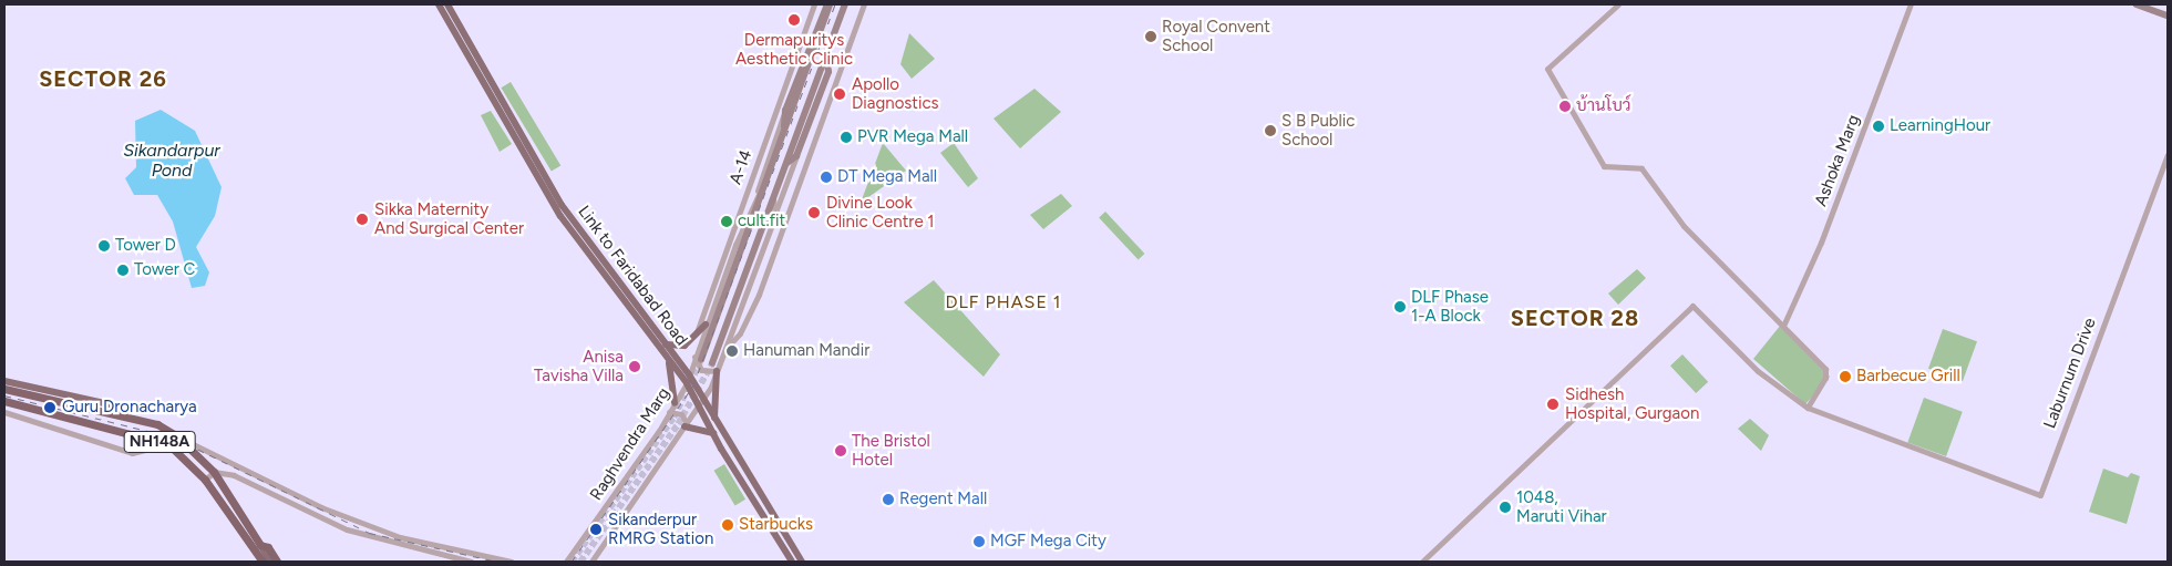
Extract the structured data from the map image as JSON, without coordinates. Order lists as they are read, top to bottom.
{
  "streets": {
    "highway": ["NH148A"],
    "main road": ["Link to Faridabad Road"],
    "street": [
      "Ashoka Marg",
      "A-14",
      "Laburnum Drive",
      "Raghvendra Marg"
    ]
  },
  "crossings": [
    ["A-14", "Raghvendra Marg"],
    ["Link to Faridabad Road", "Raghvendra Marg"]
  ],
  "districts": ["SECTOR 26", "DLF PHASE 1", "SECTOR 28"],
  "water": ["Sikandarpur Pond"],
  "places": [
    "Dermapuritys Aesthetic Clinic",
    "Royal Convent School",
    "Apollo Diagnostics",
    "บ้านโบว์",
    "LearningHour",
    "S B Public School",
    "PVR Mega Mall",
    "DT Mega Mall",
    "Divine Look Clinic Centre 1",
    "Sikka Maternity And Surgical Center",
    "cult.fit",
    "Tower D",
    "Tower C",
    "DLF Phase 1-A Block",
    "Hanuman Mandir",
    "Anisa Tavisha Villa",
    "Barbecue Grill",
    "Sidhesh Hospital, Gurgaon",
    "Guru Dronacharya",
    "The Bristol Hotel",
    "Regent Mall",
    "1048, Maruti Vihar",
    "Starbucks",
    "Sikanderpur RMRG Station",
    "MGF Mega City"
  ]
}
